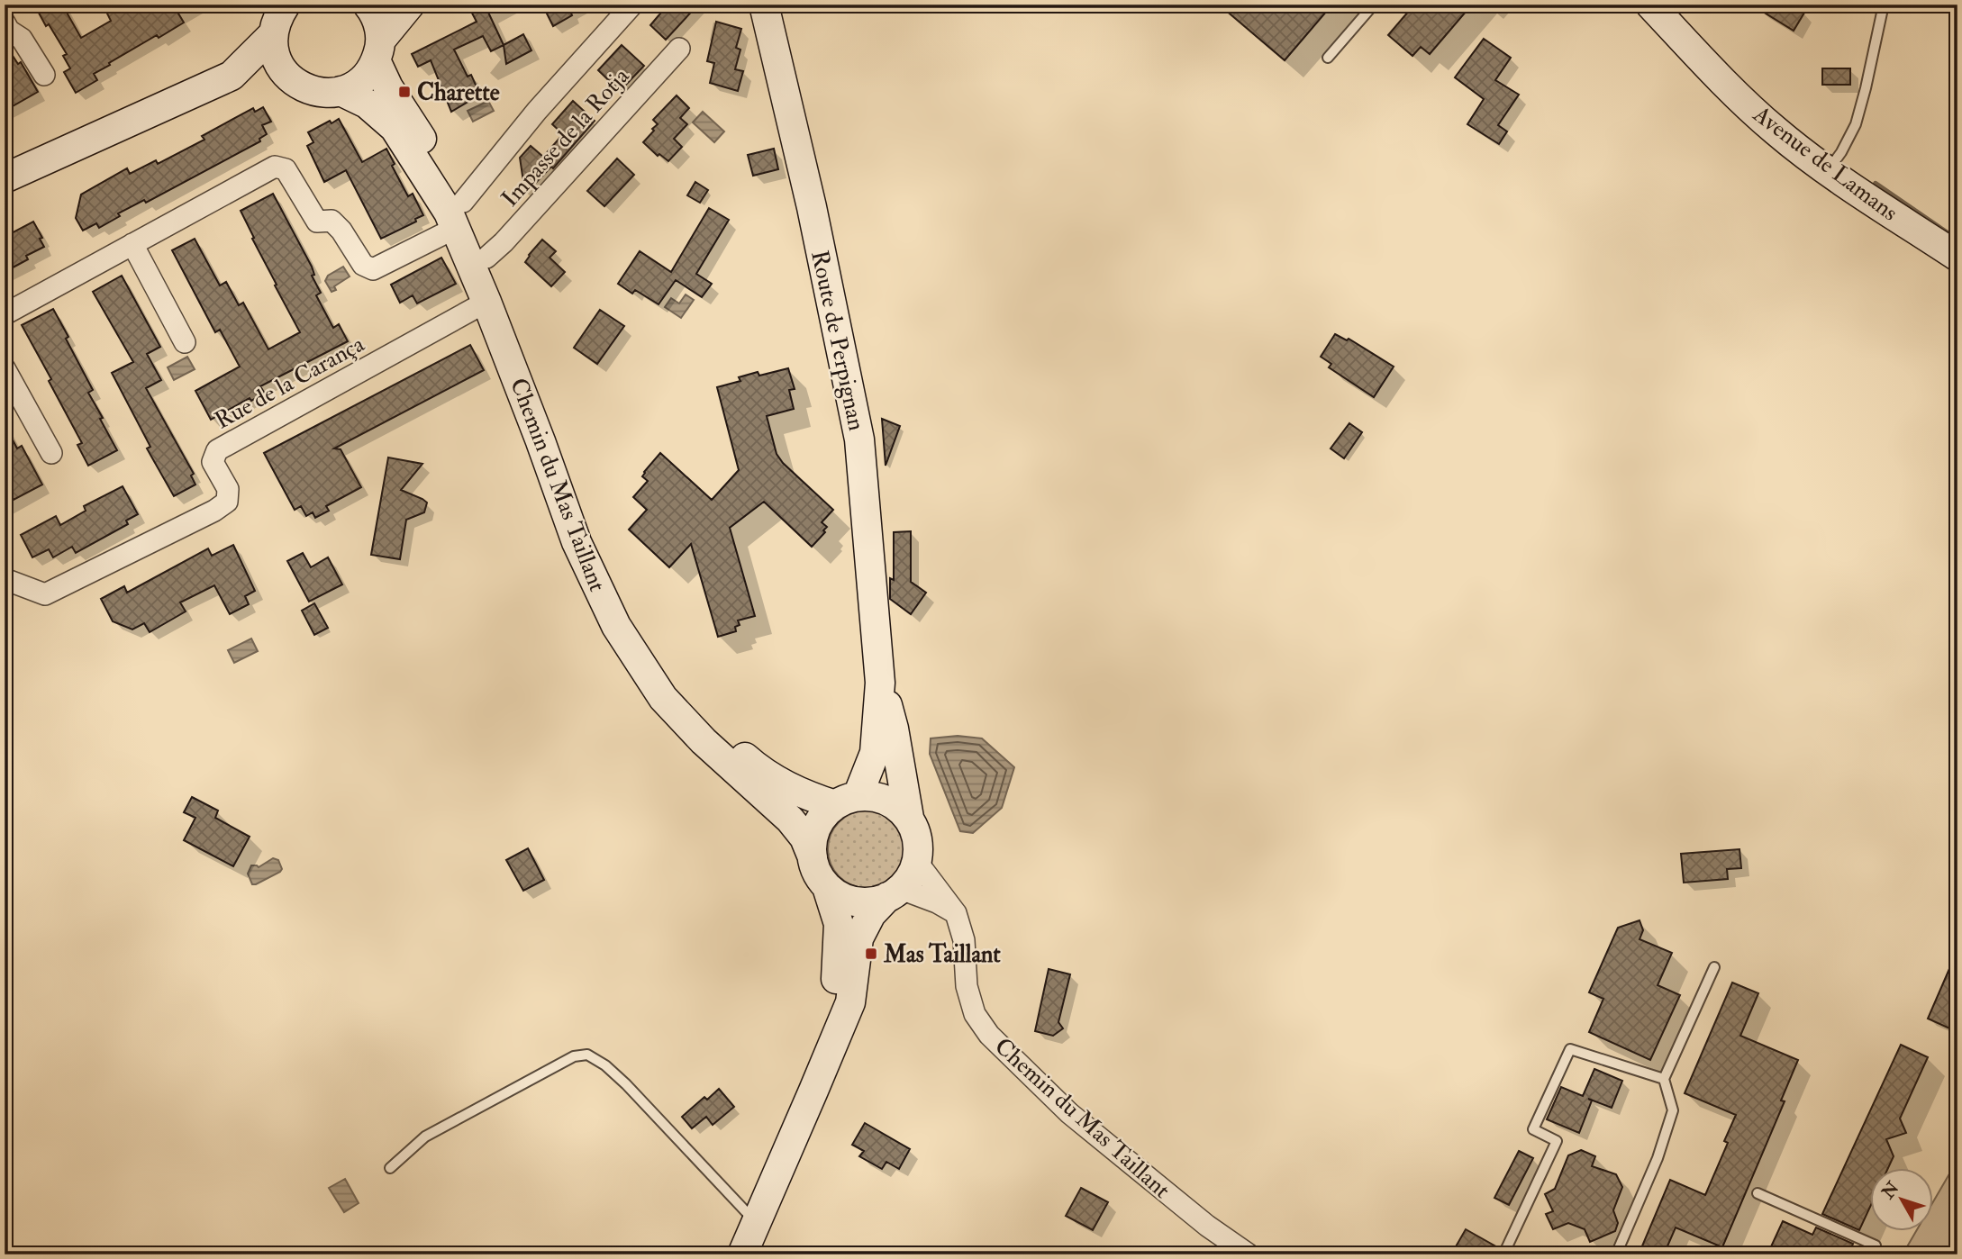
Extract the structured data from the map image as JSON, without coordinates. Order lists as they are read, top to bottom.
{
  "streets": {
    "main road": ["Avenue de Lamans", "Route de Perpignan", "Chemin du Mas Taillant"],
    "street": ["Impasse de la Rotja", "Rue de la Carança"]
  },
  "crossings": [
    ["Impasse de la Rotja", "Chemin du Mas Taillant"],
    ["Route de Perpignan", "Chemin du Mas Taillant"],
    ["Rue de la Carança", "Chemin du Mas Taillant"]
  ],
  "places": {
    "transit": ["Charette", "Mas Taillant"]
  },
  "north": "top left"
}
